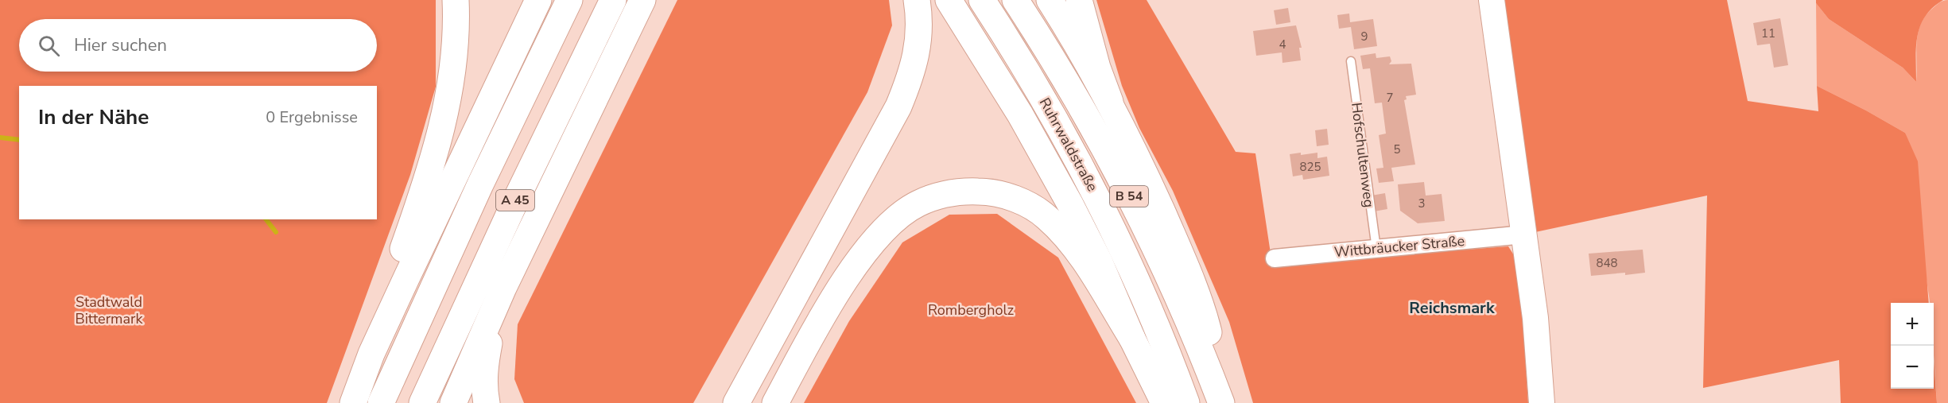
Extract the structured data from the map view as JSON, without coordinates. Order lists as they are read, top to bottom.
{
  "streets": {
    "highway": ["Ruhrwaldstraße", "B 54", "A 45"],
    "street": ["Wittbräucker Straße"],
    "lane": ["Hofschultenweg"]
  },
  "crossings": [
    ["Hofschultenweg", "Wittbräucker Straße"]
  ],
  "districts": ["Reichsmark"],
  "parks": ["Stadtwald Bittermark", "Rombergholz"],
  "house_numbers": [
    "11",
    "9",
    "4",
    "7",
    "5",
    "825",
    "3",
    "848"
  ],
  "page": {
    "search": "Hier suchen",
    "heading": ["In der Nähe", "0 Ergebnisse"],
    "map_buttons": ["+", "−"]
  }
}
